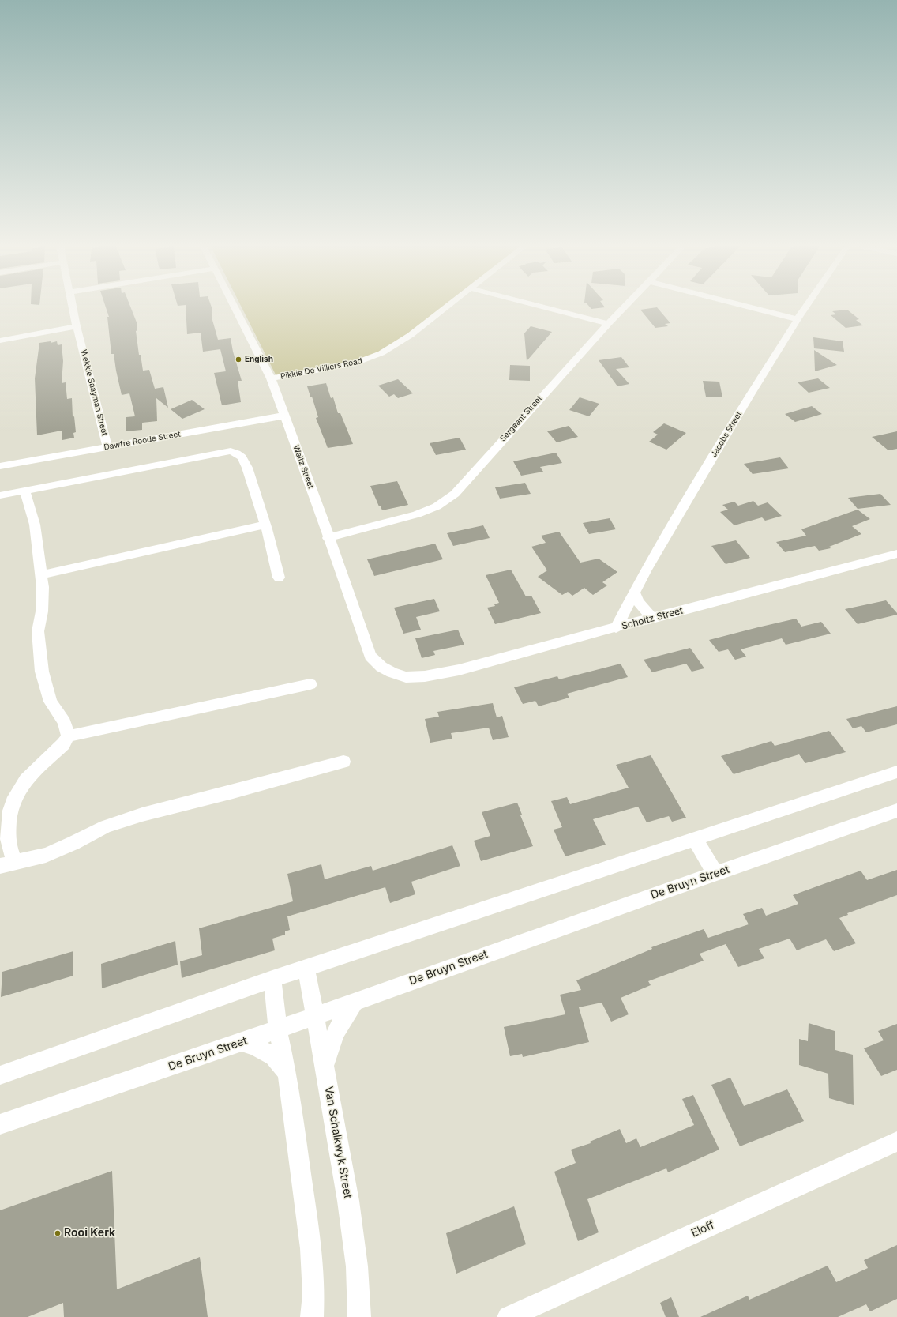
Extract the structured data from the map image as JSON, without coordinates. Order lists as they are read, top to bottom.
{
  "streets": {
    "street": [
      "Pikkie De Villiers Road",
      "Wekkie Saayman Street",
      "Sergeant Street",
      "Jacobs Street",
      "Dawfre Roode Street",
      "Weitz Street",
      "Scholtz Street",
      "De Bruyn Street",
      "Van Schalkwyk Street",
      "Eloff"
    ]
  },
  "crossings": [
    ["Pikkie De Villiers Road", "Weitz Street"],
    ["Wekkie Saayman Street", "Dawfre Roode Street"],
    ["Sergeant Street", "Weitz Street"],
    ["Jacobs Street", "Scholtz Street"],
    ["Dawfre Roode Street", "Weitz Street"],
    ["Weitz Street", "Scholtz Street"],
    ["De Bruyn Street", "Van Schalkwyk Street"]
  ],
  "places": ["English", "Rooi Kerk"]
}
